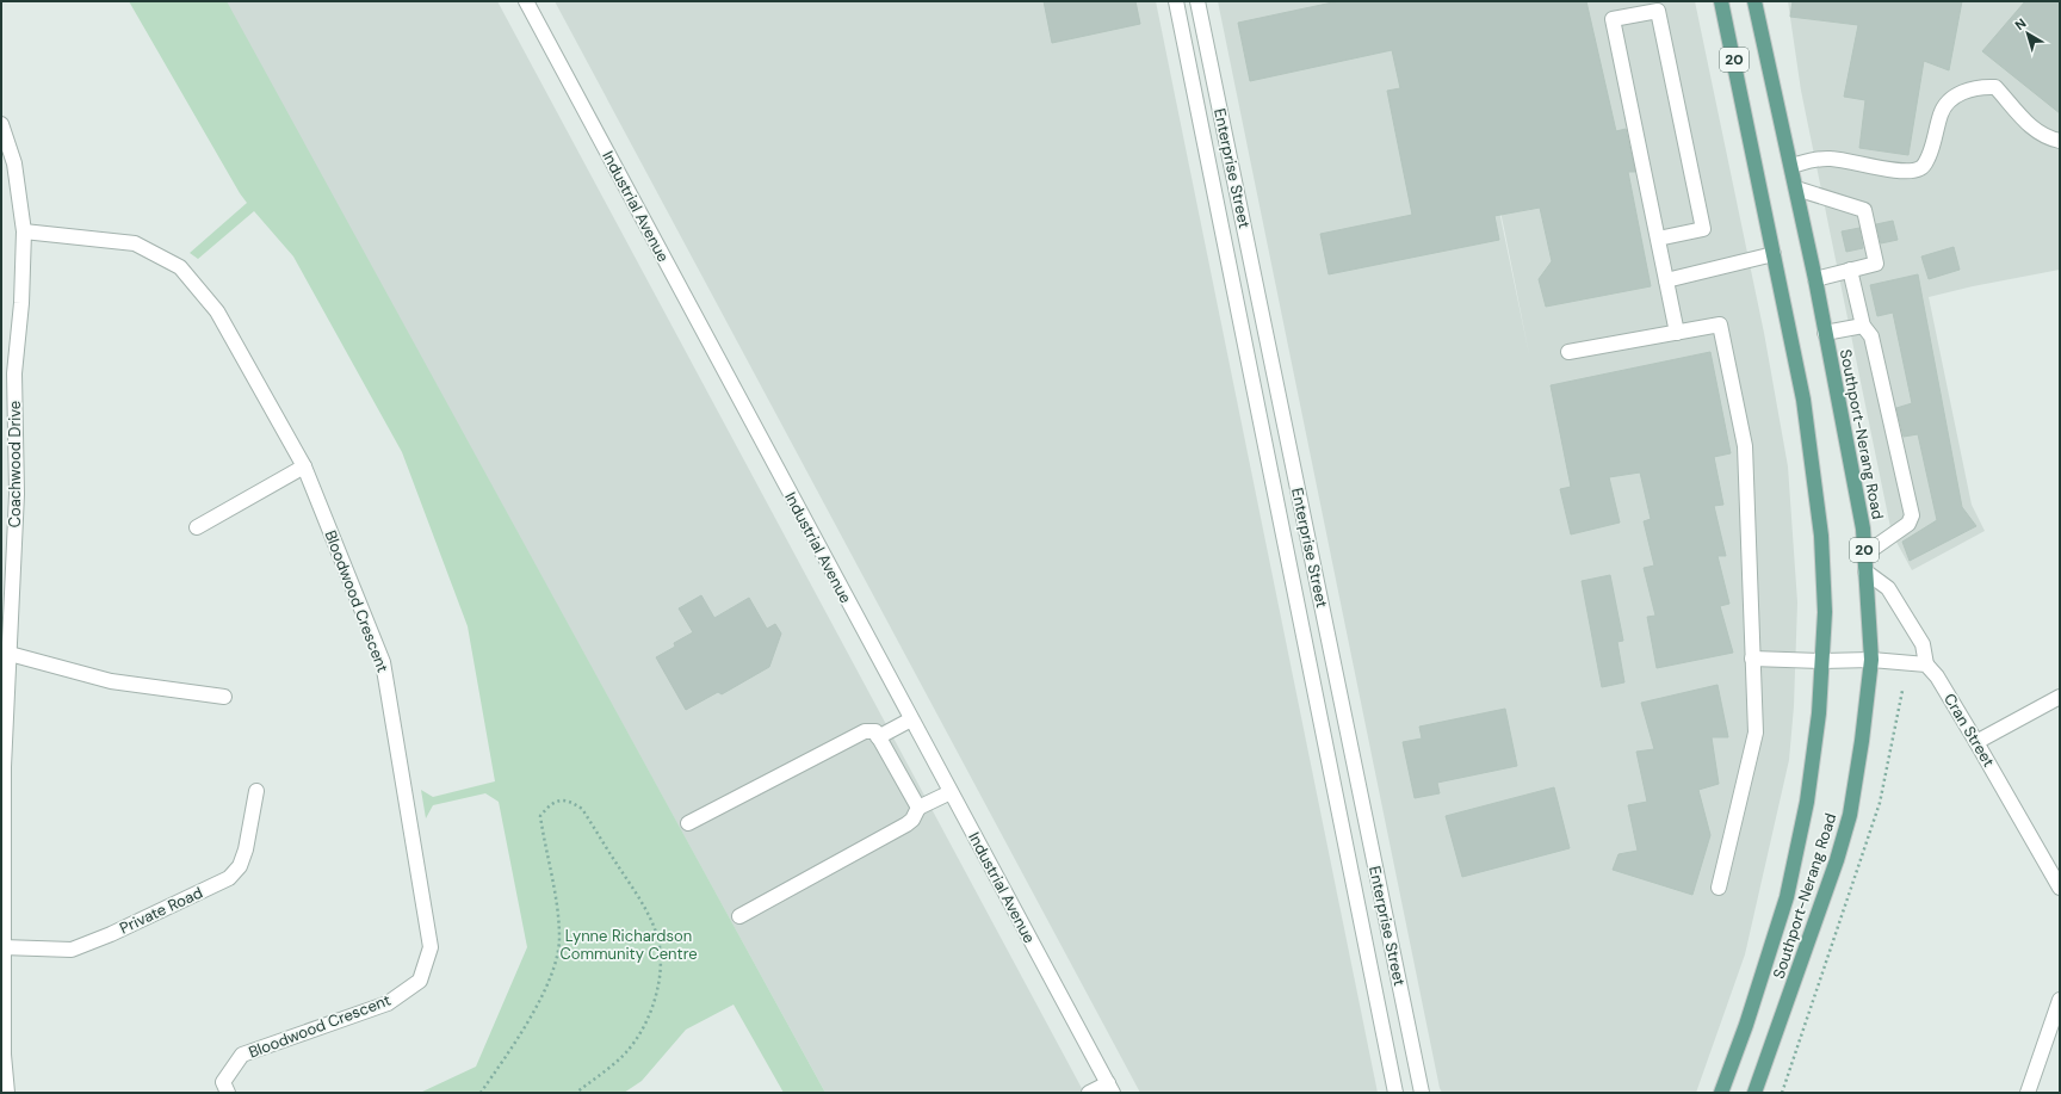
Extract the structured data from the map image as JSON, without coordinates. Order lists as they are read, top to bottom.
{
  "streets": {
    "main road": ["20", "Southport-Nerang Road"],
    "street": [
      "Enterprise Street",
      "Industrial Avenue",
      "Coachwood Drive",
      "Bloodwood Crescent",
      "Cran Street",
      "Private Road"
    ]
  },
  "crossings": [
    ["Coachwood Drive", "Bloodwood Crescent"],
    ["Coachwood Drive", "Private Road"]
  ],
  "parks": ["Lynne Richardson Community Centre"],
  "north": "top left"
}
